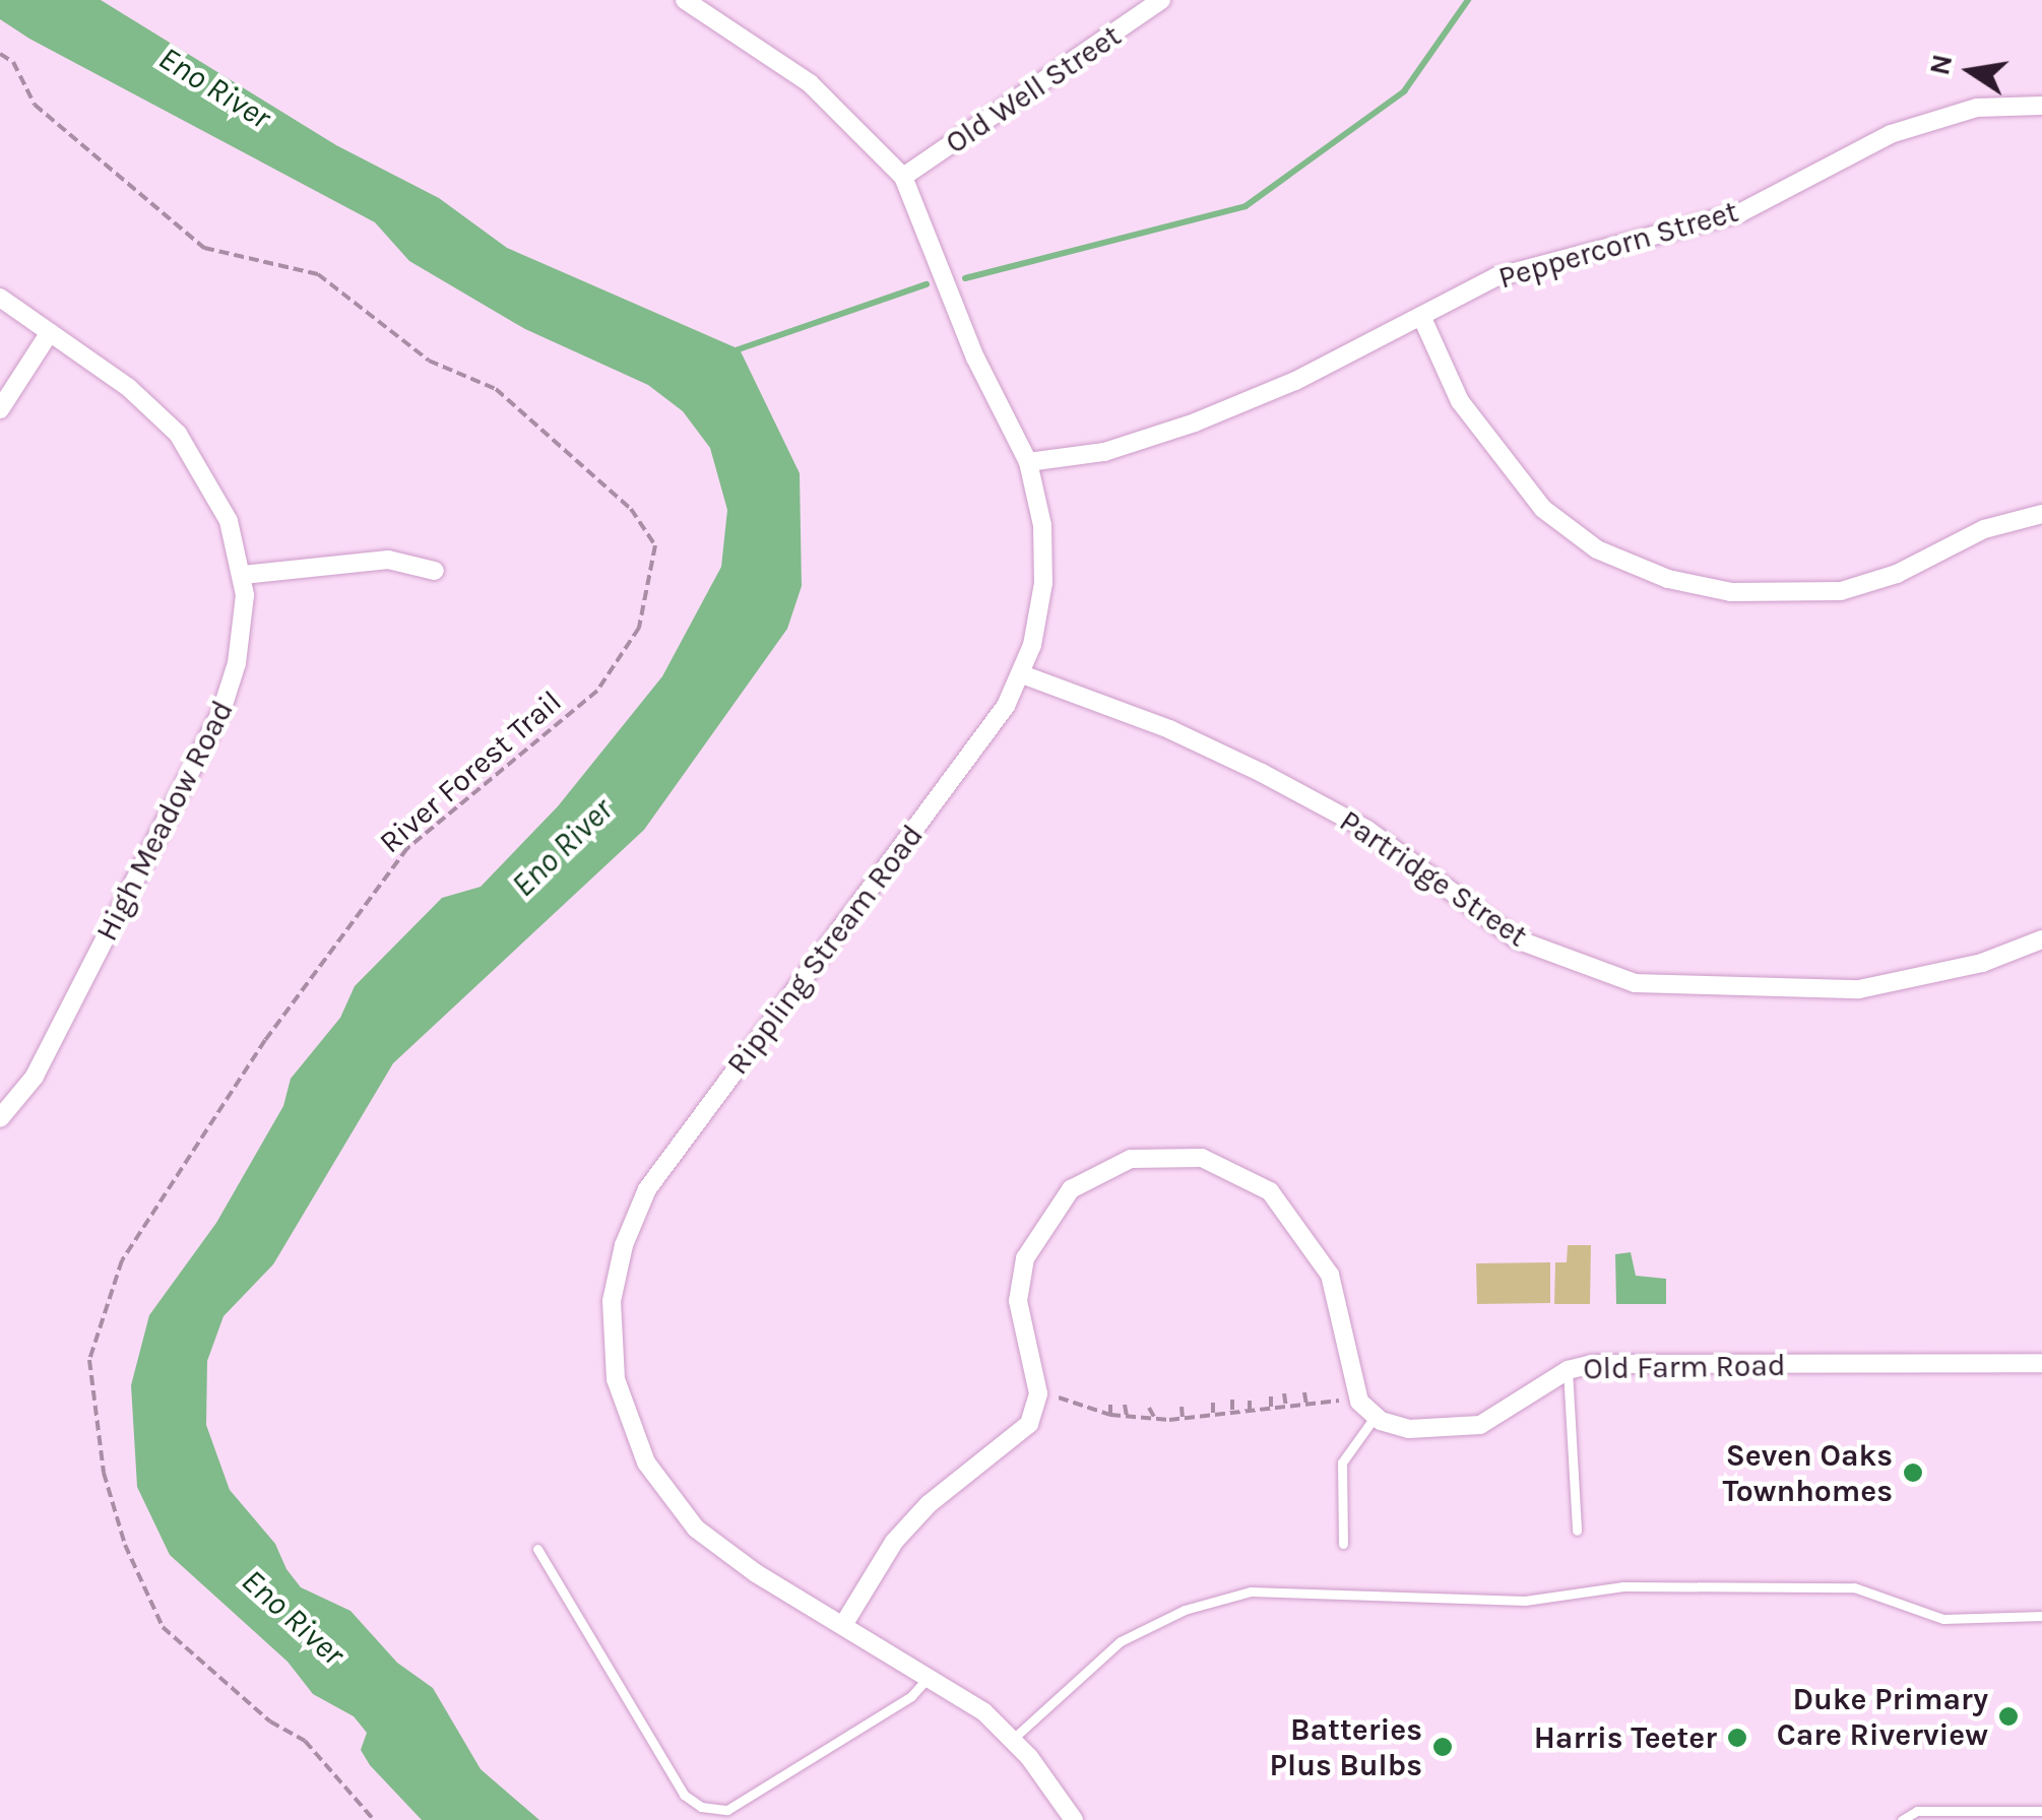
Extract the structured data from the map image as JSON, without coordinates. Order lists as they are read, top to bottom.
{
  "streets": {
    "street": [
      "Old Well Street",
      "Peppercorn Street",
      "High Meadow Road",
      "Partridge Street",
      "Rippling Stream Road",
      "Old Farm Road"
    ],
    "path": ["River Forest Trail"]
  },
  "crossings": [
    ["Old Well Street", "Rippling Stream Road"],
    ["Peppercorn Street", "Rippling Stream Road"],
    ["Partridge Street", "Rippling Stream Road"]
  ],
  "water": ["Eno River"],
  "places": [
    "Seven Oaks Townhomes",
    "Duke Primary Care Riverview",
    "Harris Teeter",
    "Batteries Plus Bulbs"
  ],
  "north": "left"
}
